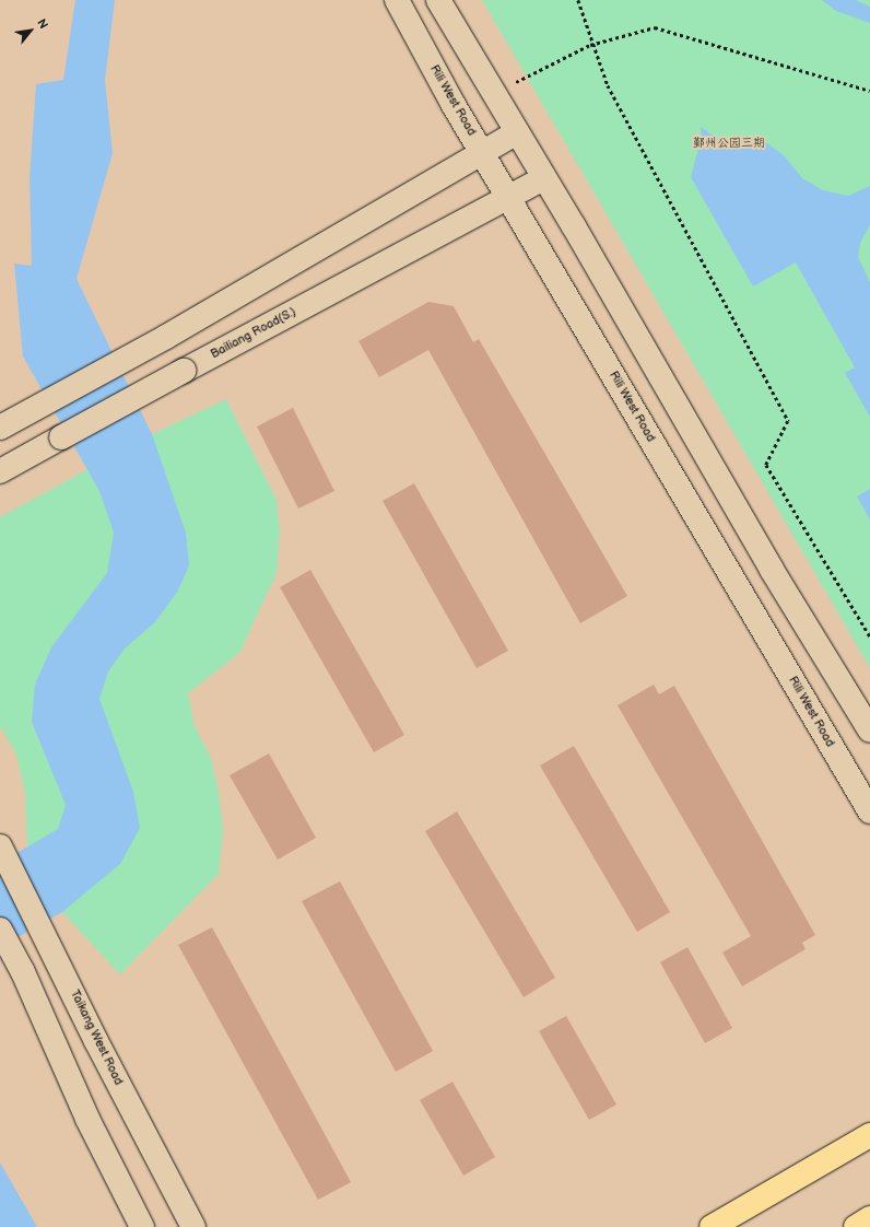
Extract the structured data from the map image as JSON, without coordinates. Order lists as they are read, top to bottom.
{
  "streets": {
    "main road": ["Rili West Road", "Bailiang Road(S.)", "Taikang West Road"]
  },
  "crossings": [
    ["Rili West Road", "Bailiang Road(S.)"]
  ],
  "parks": ["鄞州公园三期"],
  "north": "top right"
}
